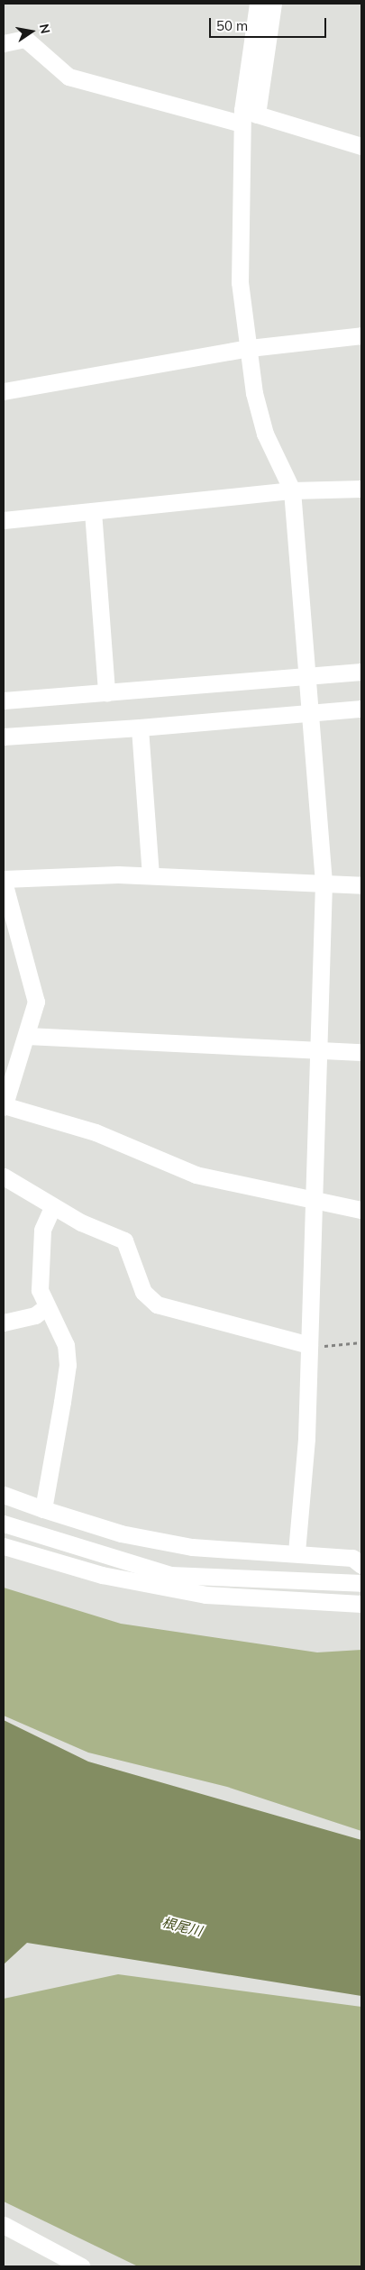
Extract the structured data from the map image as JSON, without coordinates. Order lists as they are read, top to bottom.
{
  "water": ["根尾川"],
  "scale_bar": "50 m",
  "north": "right"
}
